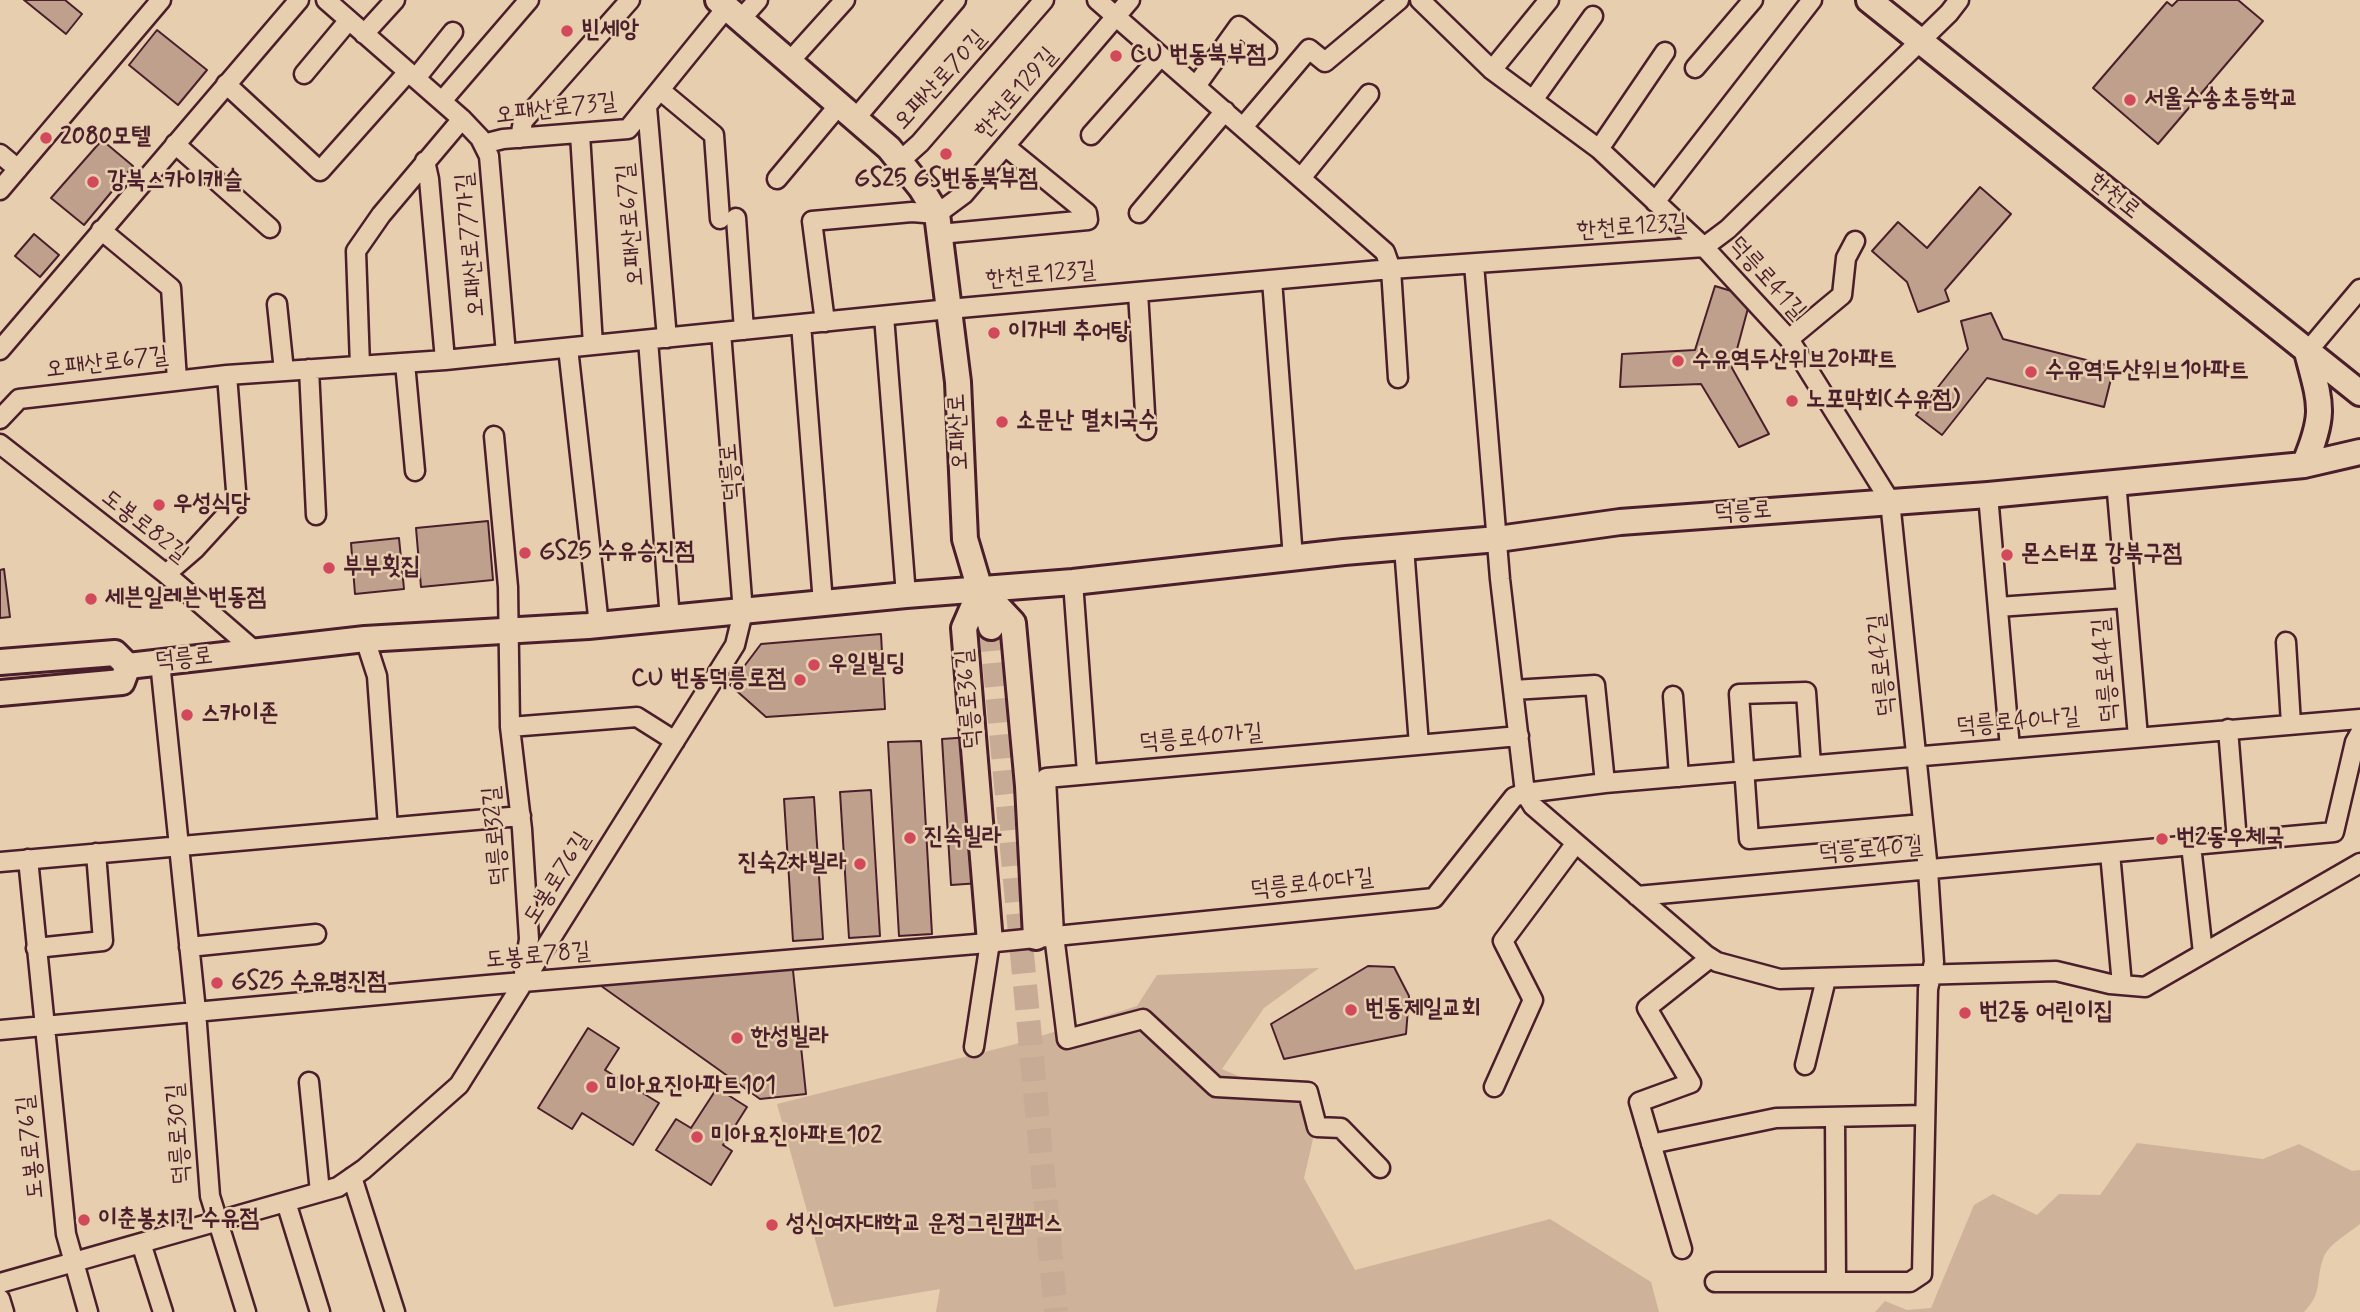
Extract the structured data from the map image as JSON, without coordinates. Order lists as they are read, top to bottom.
{
  "streets": {
    "main road": [
      "한천로",
      "오패산로",
      "덕릉로",
      "덕릉로36길"
    ],
    "street": [
      "오패산로70길",
      "한천로129길",
      "오패산로73길",
      "오패산로67길",
      "한천로123길",
      "오패산로77가길",
      "덕릉로41길",
      "도봉로82길",
      "덕릉로42길",
      "덕릉로44길",
      "덕릉로40나길",
      "덕릉로40가길",
      "덕릉로32길",
      "덕릉로40길",
      "도봉로76길",
      "덕릉로40다길",
      "도봉로78길",
      "덕릉로30길"
    ]
  },
  "crossings": [
    ["오패산로70길", "오패산로"],
    ["한천로129길", "오패산로"],
    ["오패산로73길", "오패산로67길"],
    ["오패산로73길", "오패산로77가길"],
    ["오패산로73길", "오패산로"],
    ["한천로", "한천로123길"],
    ["오패산로67길", "한천로123길"],
    ["오패산로67길", "오패산로77가길"],
    ["오패산로67길", "오패산로"],
    ["오패산로67길", "덕릉로"],
    ["한천로123길", "덕릉로41길"],
    ["한천로123길", "오패산로"],
    ["덕릉로41길", "덕릉로"],
    ["덕릉로41길", "덕릉로42길"],
    ["오패산로", "덕릉로"],
    ["오패산로", "덕릉로36길"],
    ["덕릉로", "도봉로82길"],
    ["덕릉로", "덕릉로42길"],
    ["덕릉로", "덕릉로44길"],
    ["덕릉로", "덕릉로36길"],
    ["덕릉로", "덕릉로32길"],
    ["덕릉로", "도봉로76길"],
    ["덕릉로", "덕릉로30길"],
    ["덕릉로42길", "덕릉로40나길"],
    ["덕릉로42길", "덕릉로40길"],
    ["덕릉로44길", "덕릉로40나길"],
    ["덕릉로36길", "덕릉로40가길"],
    ["덕릉로36길", "덕릉로40다길"],
    ["덕릉로36길", "도봉로78길"],
    ["덕릉로40나길", "덕릉로40다길"],
    ["덕릉로40가길", "덕릉로40다길"],
    ["덕릉로40가길", "도봉로78길"],
    ["덕릉로32길", "도봉로76길"],
    ["덕릉로32길", "도봉로78길"],
    ["도봉로76길", "도봉로78길"],
    ["도봉로76길", "덕릉로30길"],
    ["덕릉로40다길", "도봉로78길"],
    ["도봉로78길", "덕릉로30길"]
  ],
  "places": [
    "빈세앙",
    "CU 번동북부점",
    "서울수송초등학교",
    "2080모텔",
    "GS25 GS번동북부점",
    "강북스카이캐슬",
    "이가네 추어탕",
    "수유역두산위브2아파트",
    "수유역두산위브1아파트",
    "노포막회(수유점)",
    "소문난 멸치국수",
    "우성식당",
    "GS25 수유승진점",
    "몬스터포 강북구점",
    "부부횟집",
    "세븐일레븐 번동점",
    "우일빌딩",
    "CU 번동덕릉로점",
    "스카이존",
    "진숙빌라",
    "번2동우체국",
    "진숙2차빌라",
    "GS25 수유명진점",
    "번동제일교회",
    "번2동 어린이집",
    "한성빌라",
    "미아요진아파트101",
    "미아요진아파트102",
    "이춘봉치킨 수유점",
    "성신여자대학교 운정그린캠퍼스"
  ]
}
